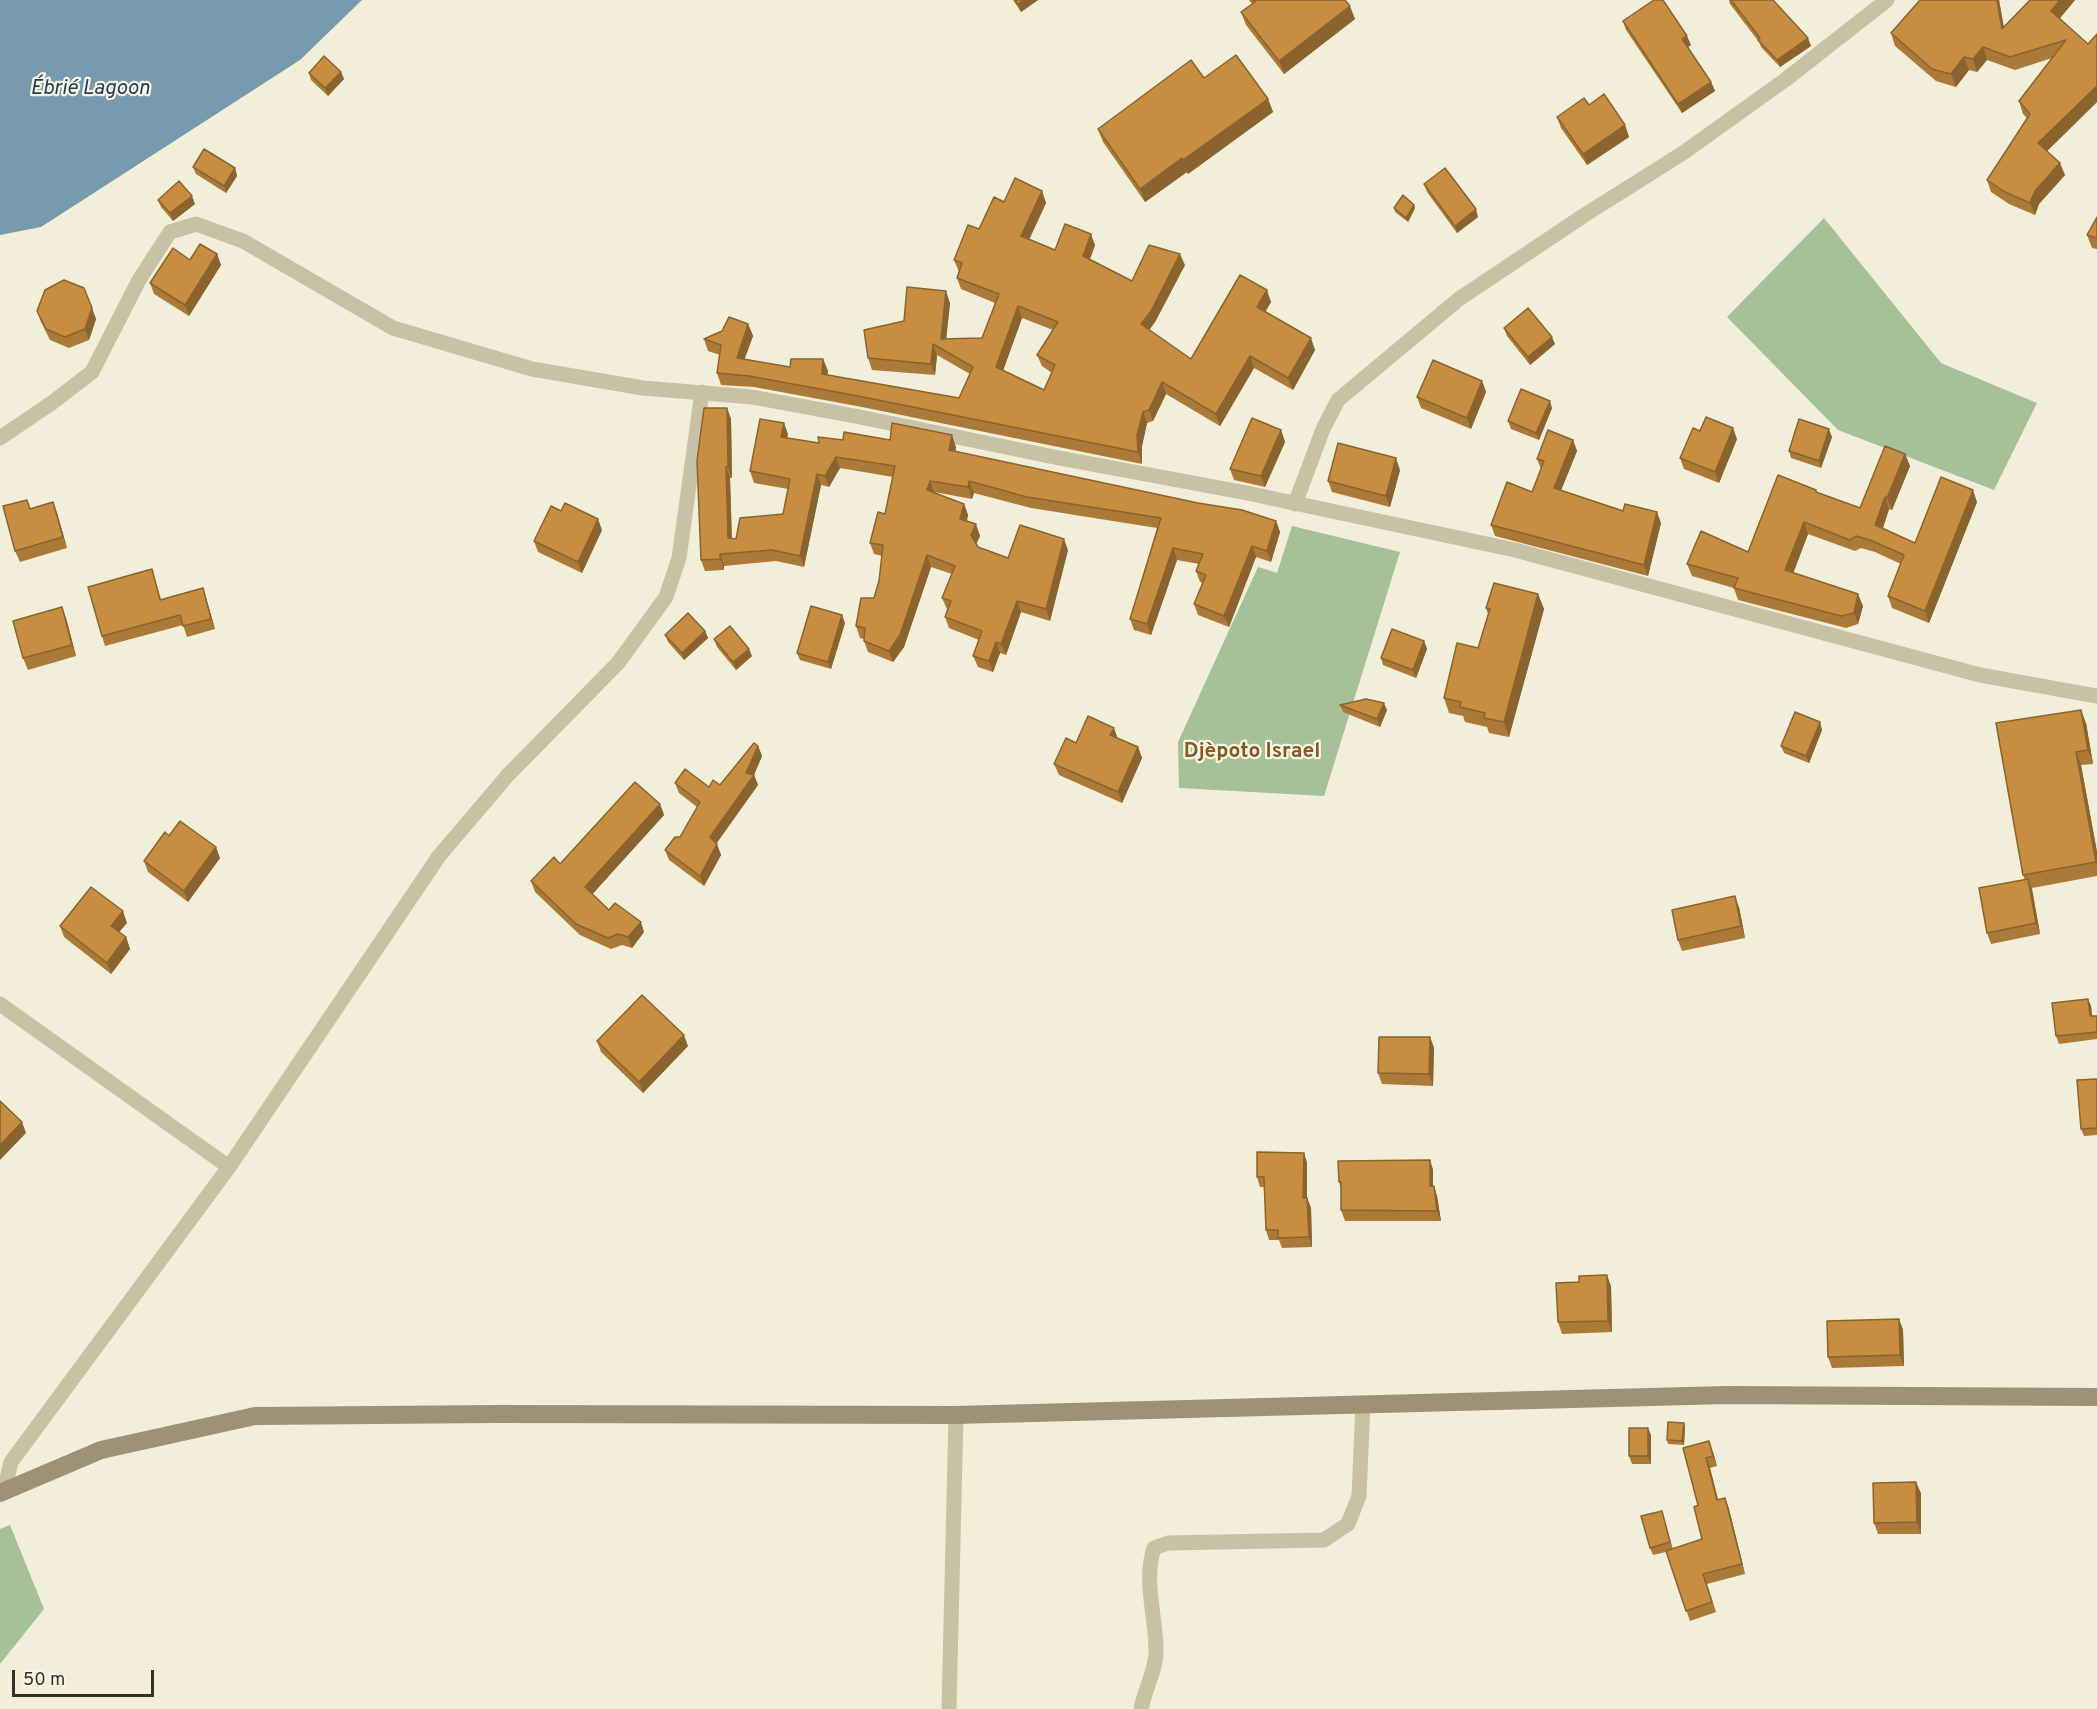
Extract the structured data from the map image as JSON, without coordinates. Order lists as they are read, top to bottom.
{
  "districts": ["Djèpoto Israel"],
  "water": ["Ébrié Lagoon"],
  "scale_bar": "50 m"
}
